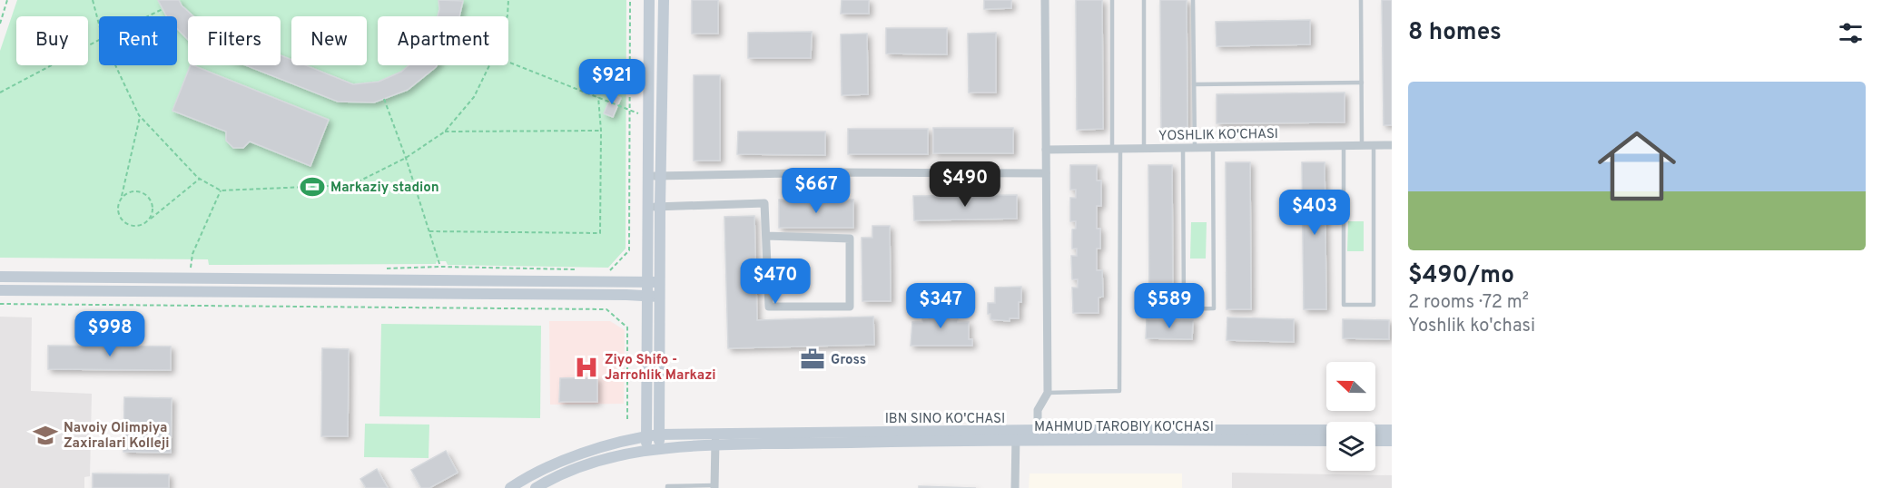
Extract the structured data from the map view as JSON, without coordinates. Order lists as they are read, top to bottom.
{
  "streets": {
    "street": ["YOSHLIK KO'CHASI", "MAHMUD TAROBIY KO'CHASI"]
  },
  "places": {
    "sports": ["Markaziy stadion"],
    "office": ["Gross"],
    "hospital": ["Ziyo Shifo - Jarrohlik Markazi"],
    "school or university": ["Navoiy Olimpiya Zaxiralari Kolleji"]
  },
  "north": "left",
  "page": {
    "heading": "8 homes",
    "chip": [
      "Buy",
      "Rent",
      "Filters",
      "New",
      "Apartment"
    ],
    "price": [
      "$921",
      "$490",
      "$667",
      "$403",
      "$470",
      "$347",
      "$589",
      "$998"
    ],
    "list": [
      {
        "name": "$490/mo",
        "note": "2 rooms · 72 m² · Yoshlik ko'chasi"
      }
    ]
  }
}
